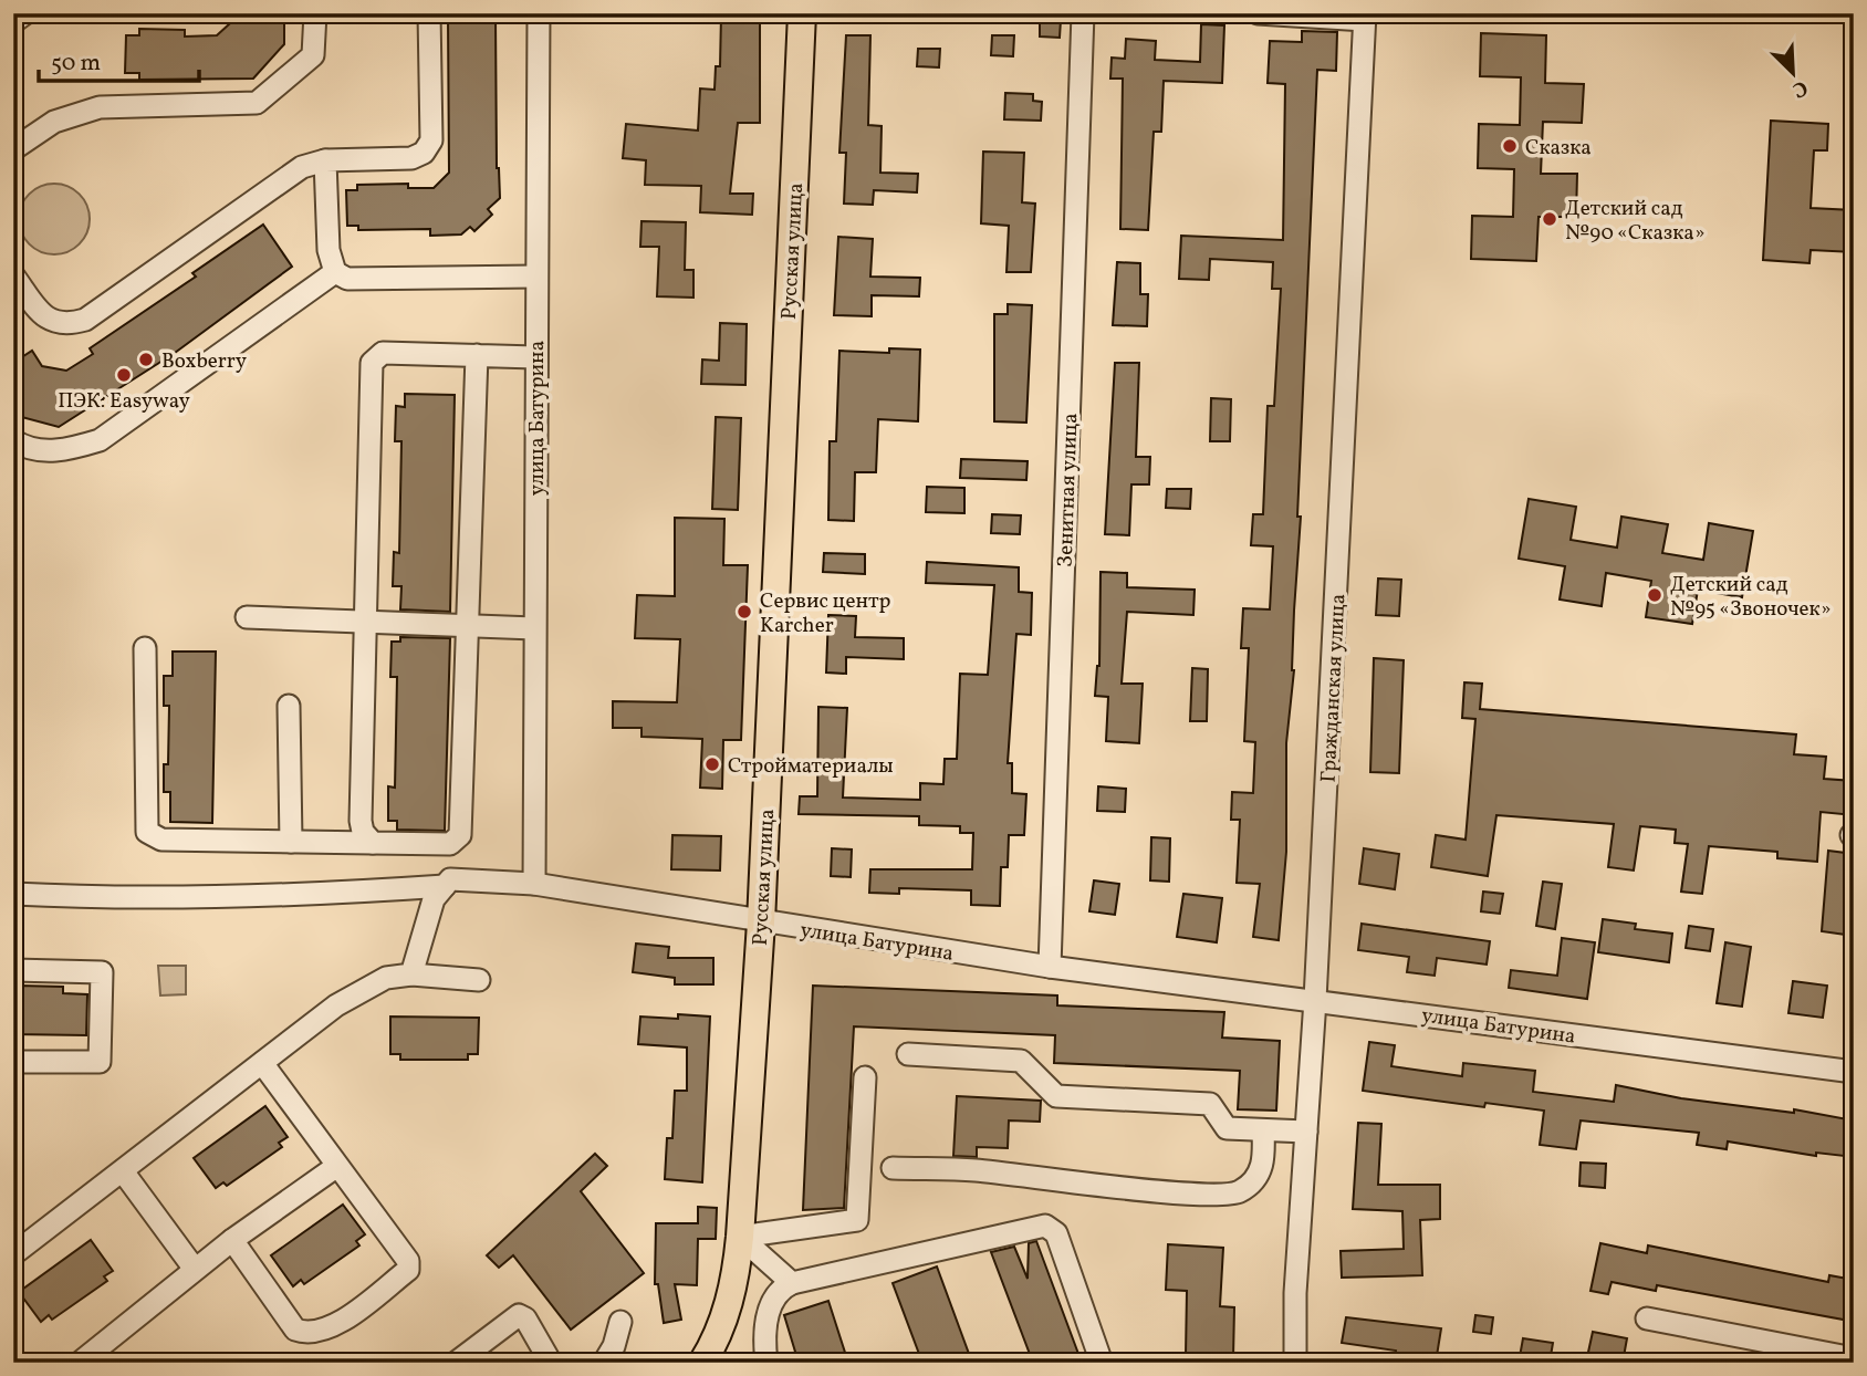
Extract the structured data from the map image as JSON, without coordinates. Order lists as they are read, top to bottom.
{
  "streets": {
    "main road": ["Русская улица"],
    "street": ["улица Батурина", "Зенитная улица", "Гражданская улица"]
  },
  "crossings": [
    ["Русская улица", "улица Батурина"],
    ["улица Батурина", "Зенитная улица"],
    ["улица Батурина", "Гражданская улица"]
  ],
  "places": [
    "Сказка",
    "Детский сад №90 «Сказка»",
    "Boxberry",
    "ПЭК: Easyway",
    "Детский сад №95 «Звоночек»",
    "Сервис центр Karcher",
    "Стройматериалы"
  ],
  "scale_bar": "50 m",
  "north": "bottom right"
}
